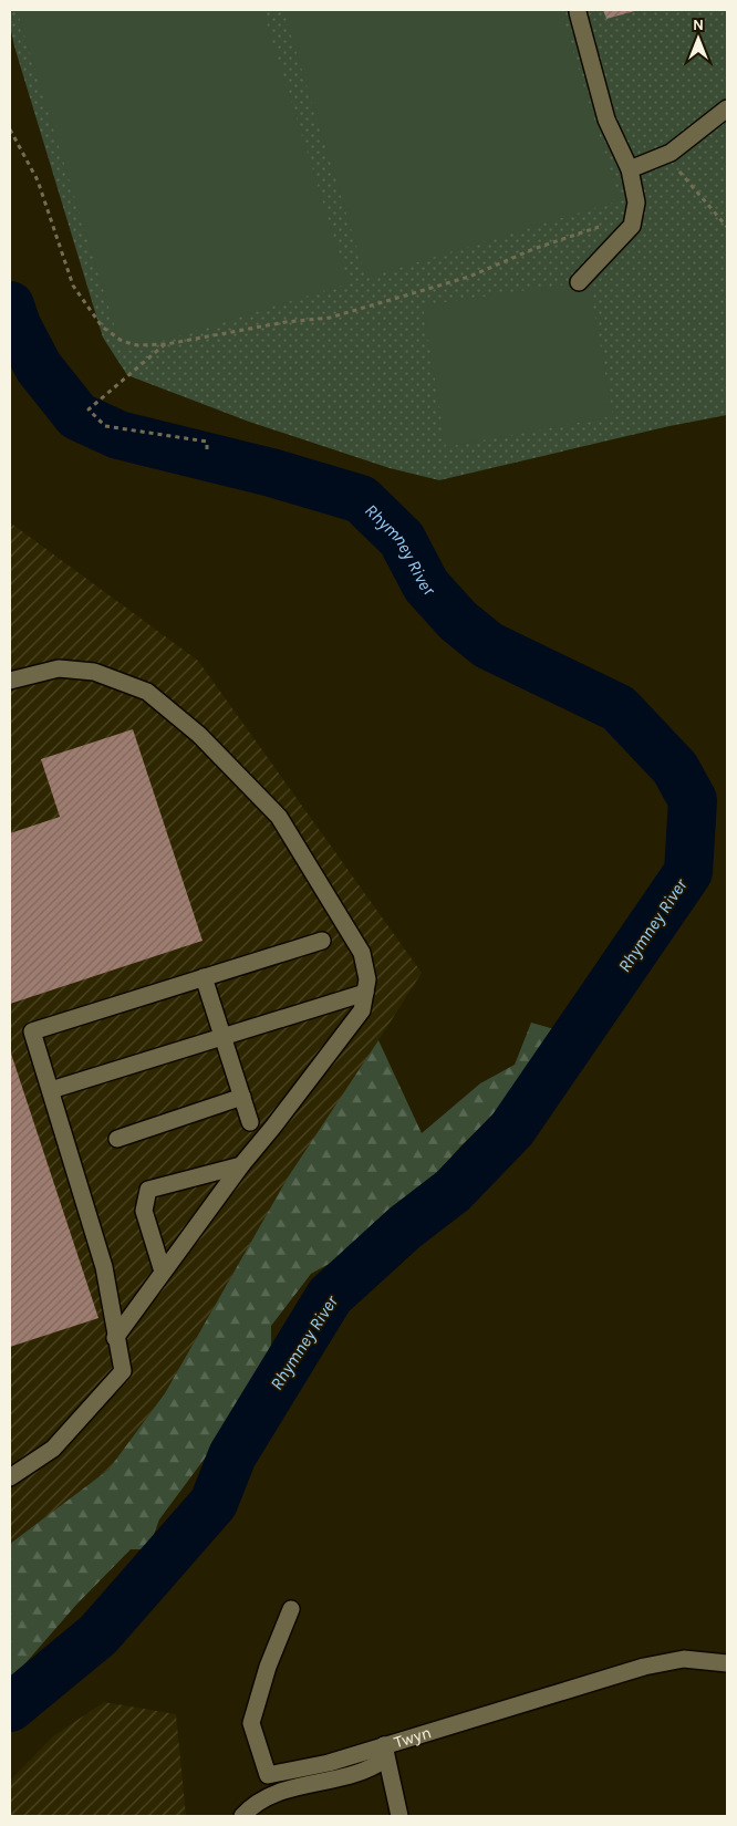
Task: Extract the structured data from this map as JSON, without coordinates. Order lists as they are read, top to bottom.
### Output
{
  "streets": {
    "street": ["Twyn"]
  },
  "water": ["Rhymney River"],
  "north": "top"
}
